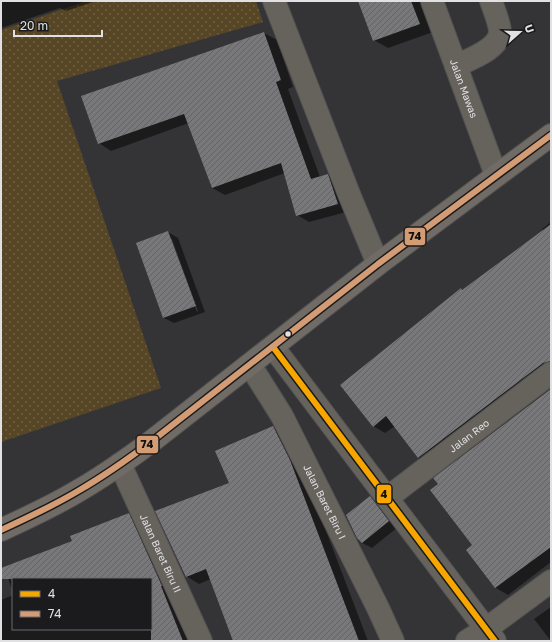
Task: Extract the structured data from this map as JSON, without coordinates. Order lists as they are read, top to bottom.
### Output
{
  "streets": {
    "street": [
      "Jalan Mawas",
      "Jalan Reo",
      "Jalan Baret Biru I",
      "Jalan Baret Biru II"
    ]
  },
  "lines": ["transit line 74", "transit line 4"],
  "legend": ["4", "74"],
  "scale_bar": "20 m",
  "north": "right"
}
